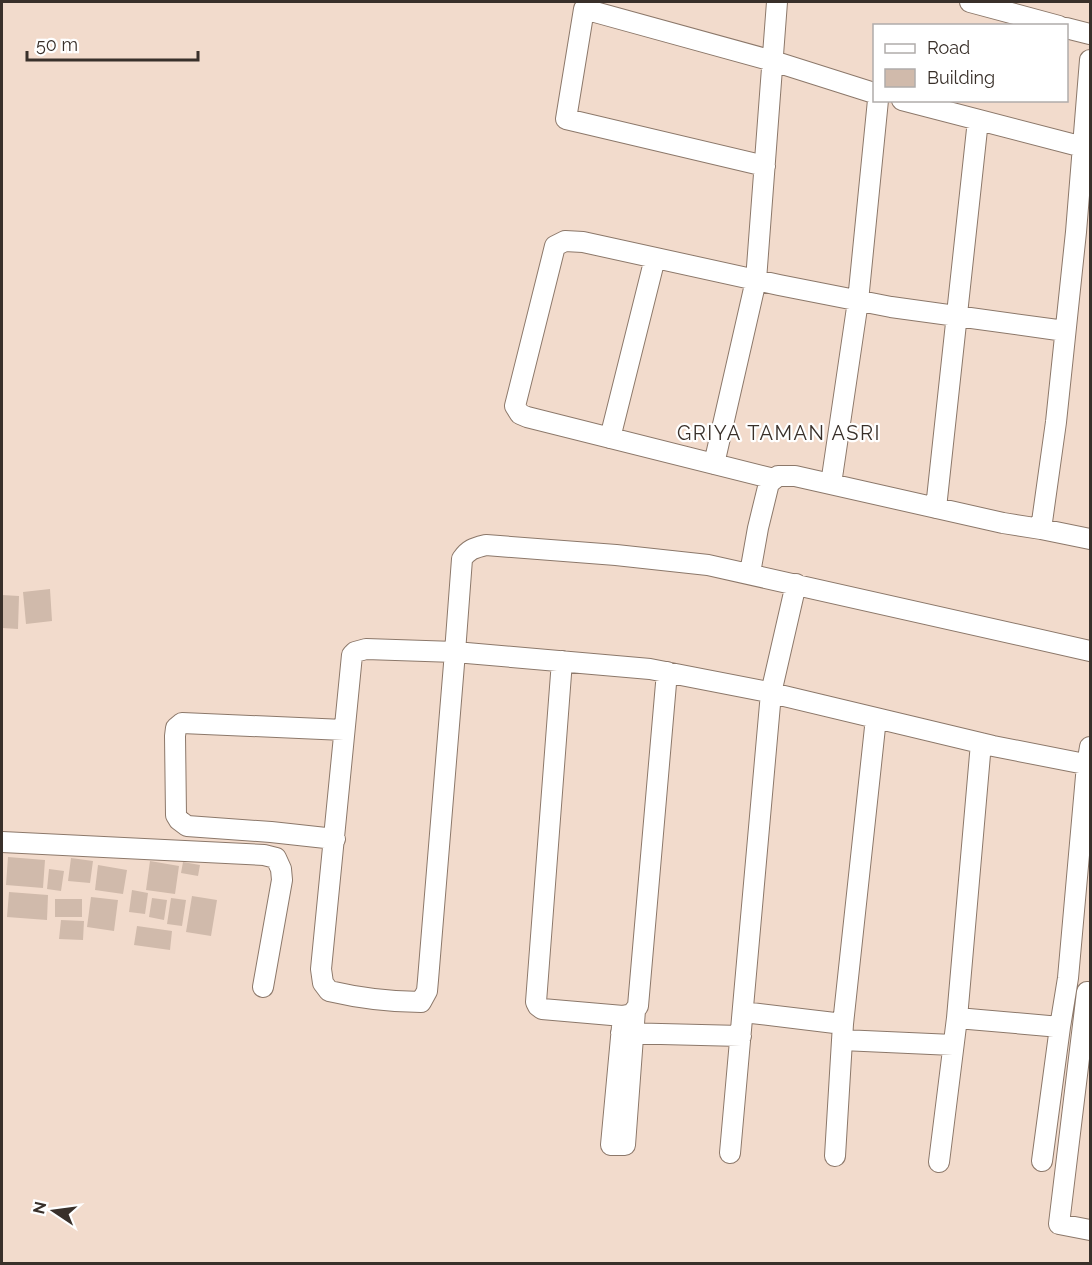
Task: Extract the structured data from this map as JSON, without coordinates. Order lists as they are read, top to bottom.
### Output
{
  "districts": ["GRIYA TAMAN ASRI"],
  "legend": ["Road", "Building"],
  "scale_bar": "50 m",
  "north": "left"
}
